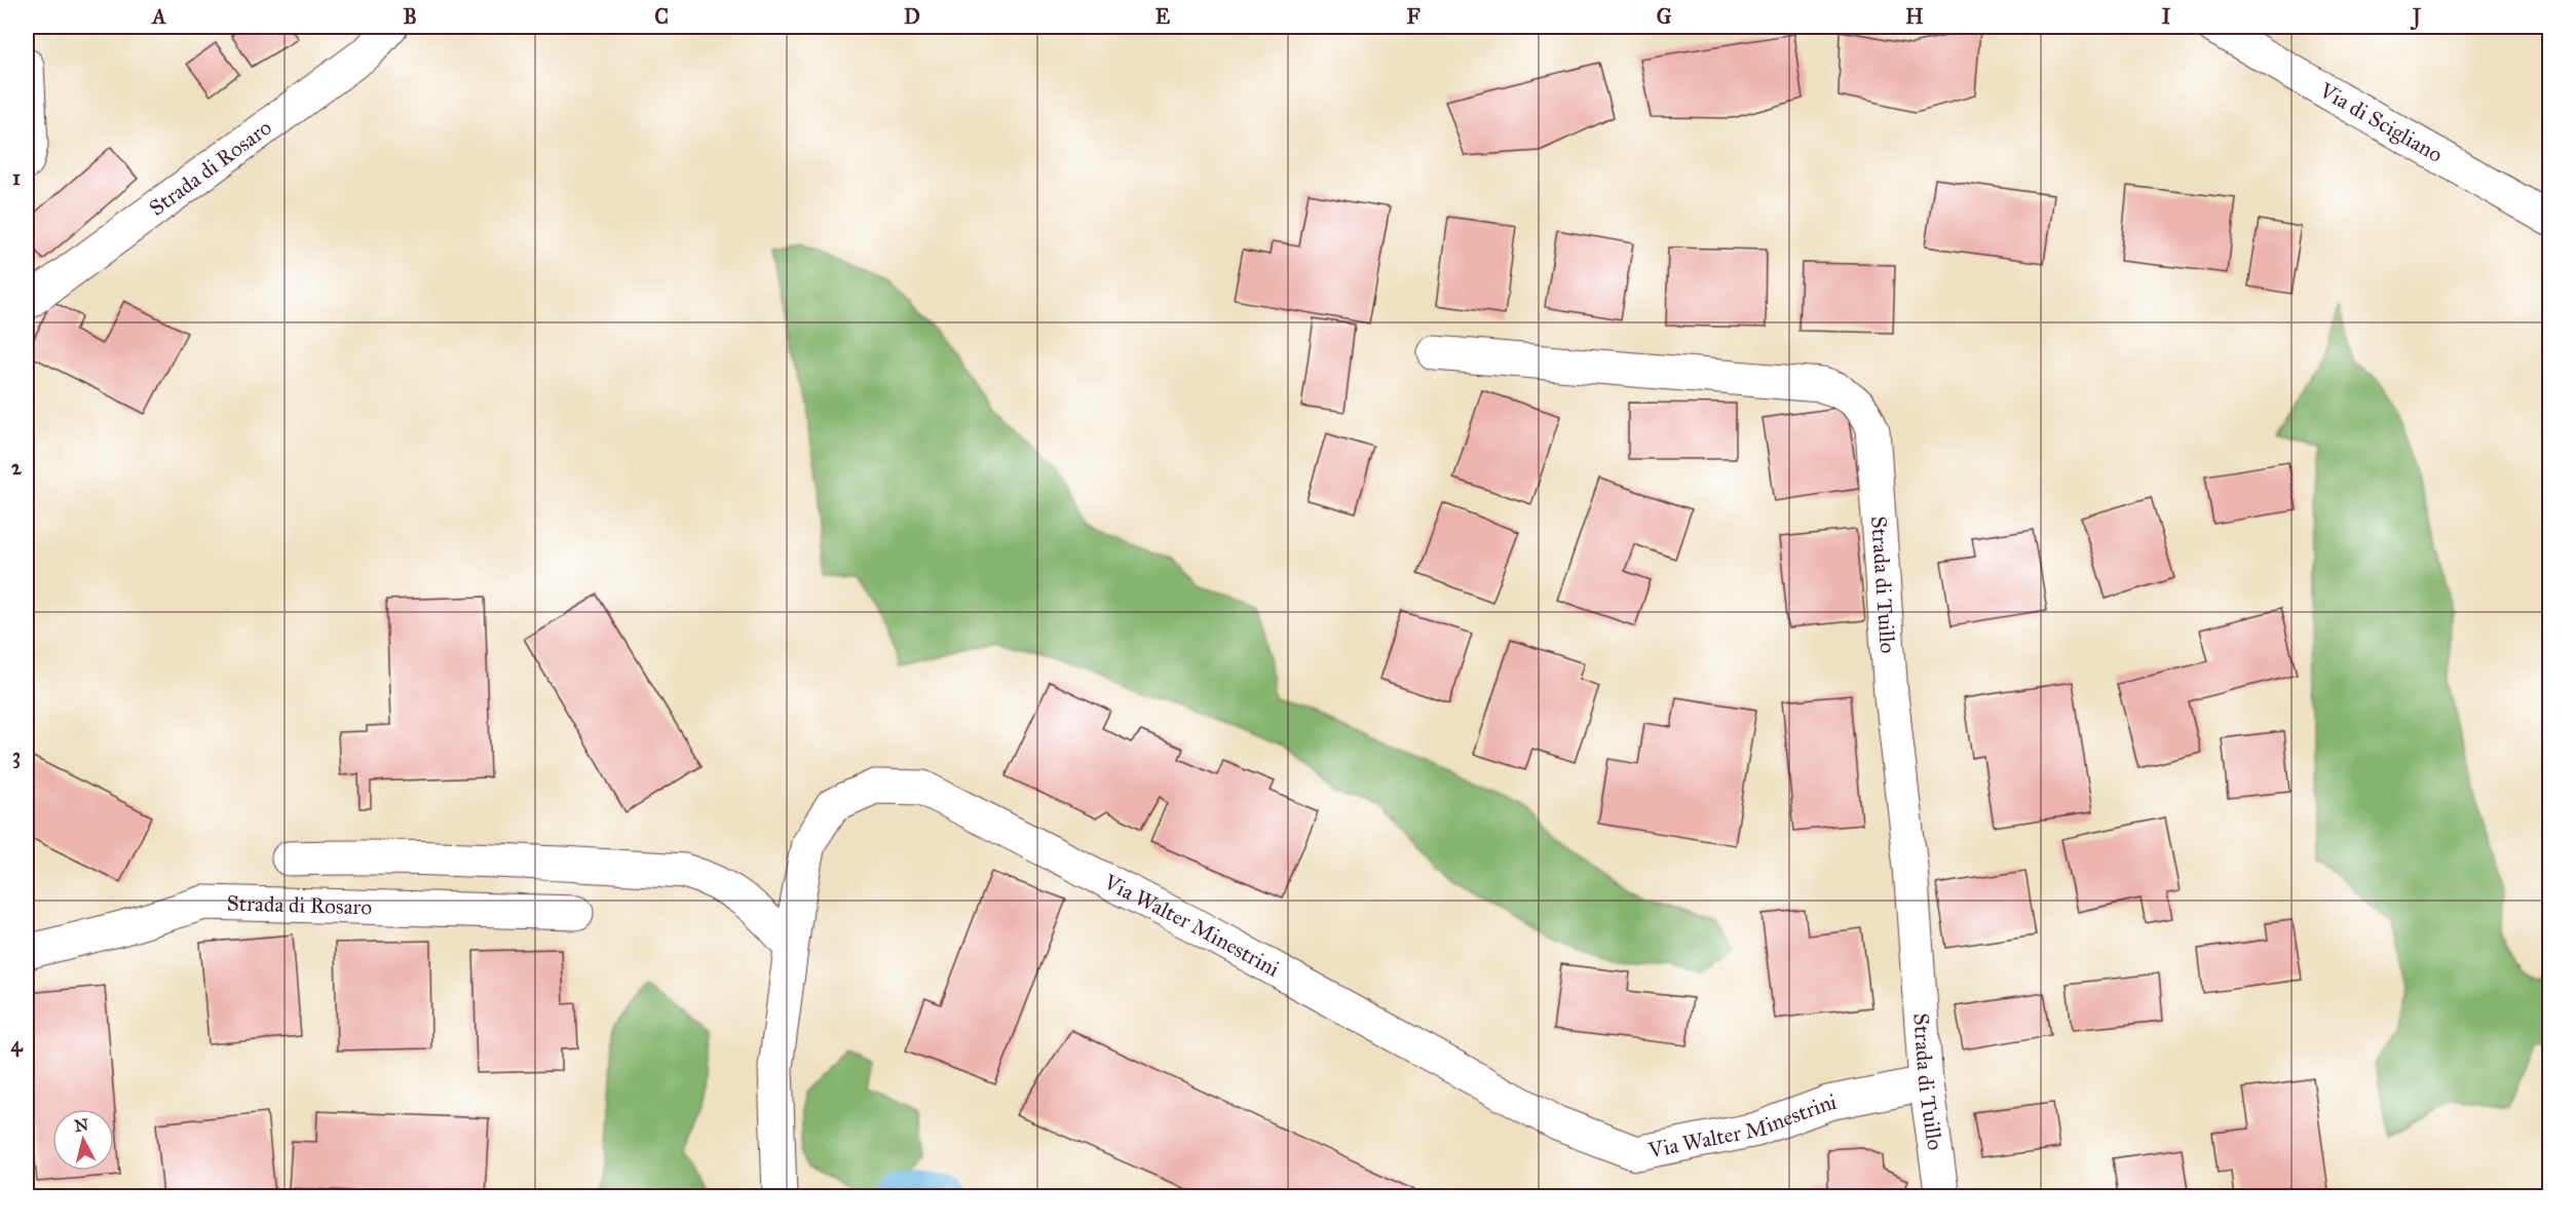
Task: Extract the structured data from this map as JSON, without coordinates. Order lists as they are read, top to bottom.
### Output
{
  "streets": {
    "street": [
      "Via di Scigliano",
      "Strada di Rosaro",
      "Strada di Tuillo",
      "Via Walter Minestrini"
    ]
  },
  "crossings": [
    ["Strada di Tuillo", "Via Walter Minestrini"]
  ],
  "north": "top",
  "grid": {
    "columns": [
      "A",
      "B",
      "C",
      "D",
      "E",
      "F",
      "G",
      "H",
      "I",
      "J"
    ],
    "rows": [
      "1",
      "2",
      "3",
      "4"
    ]
  }
}
